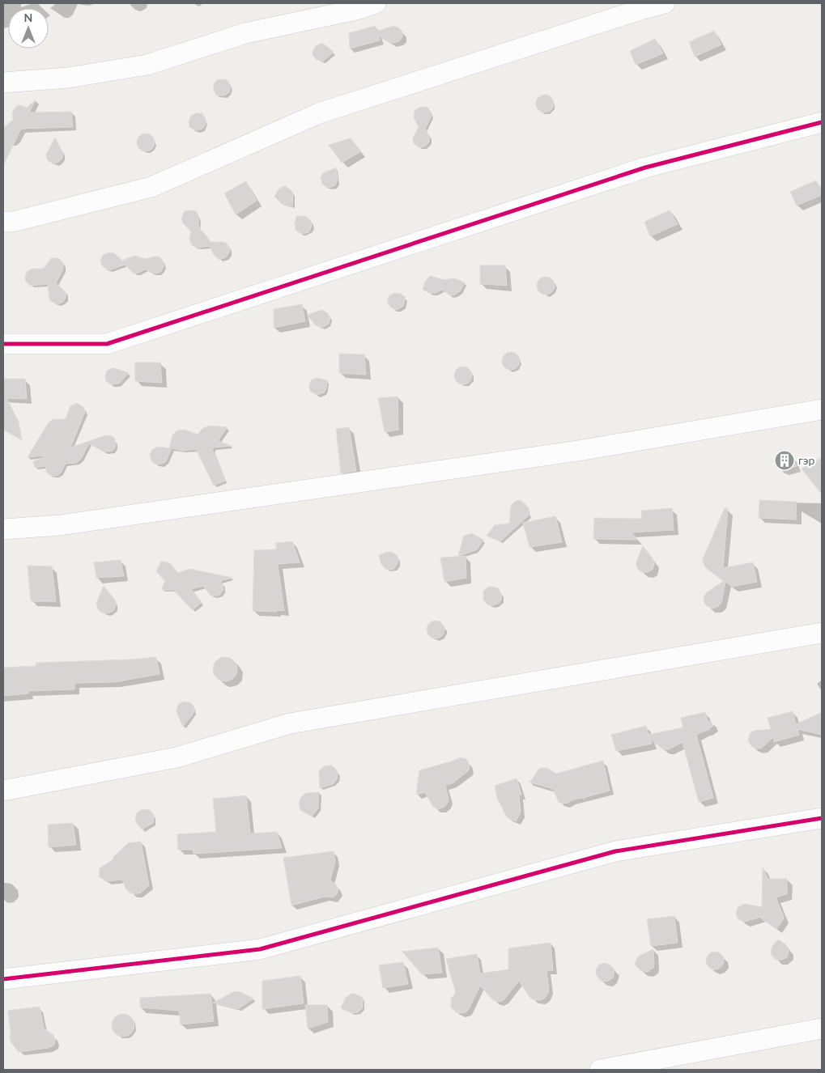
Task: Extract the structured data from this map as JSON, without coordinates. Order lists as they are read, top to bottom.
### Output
{
  "places": {
    "building": ["гэр"]
  },
  "north": "top"
}
